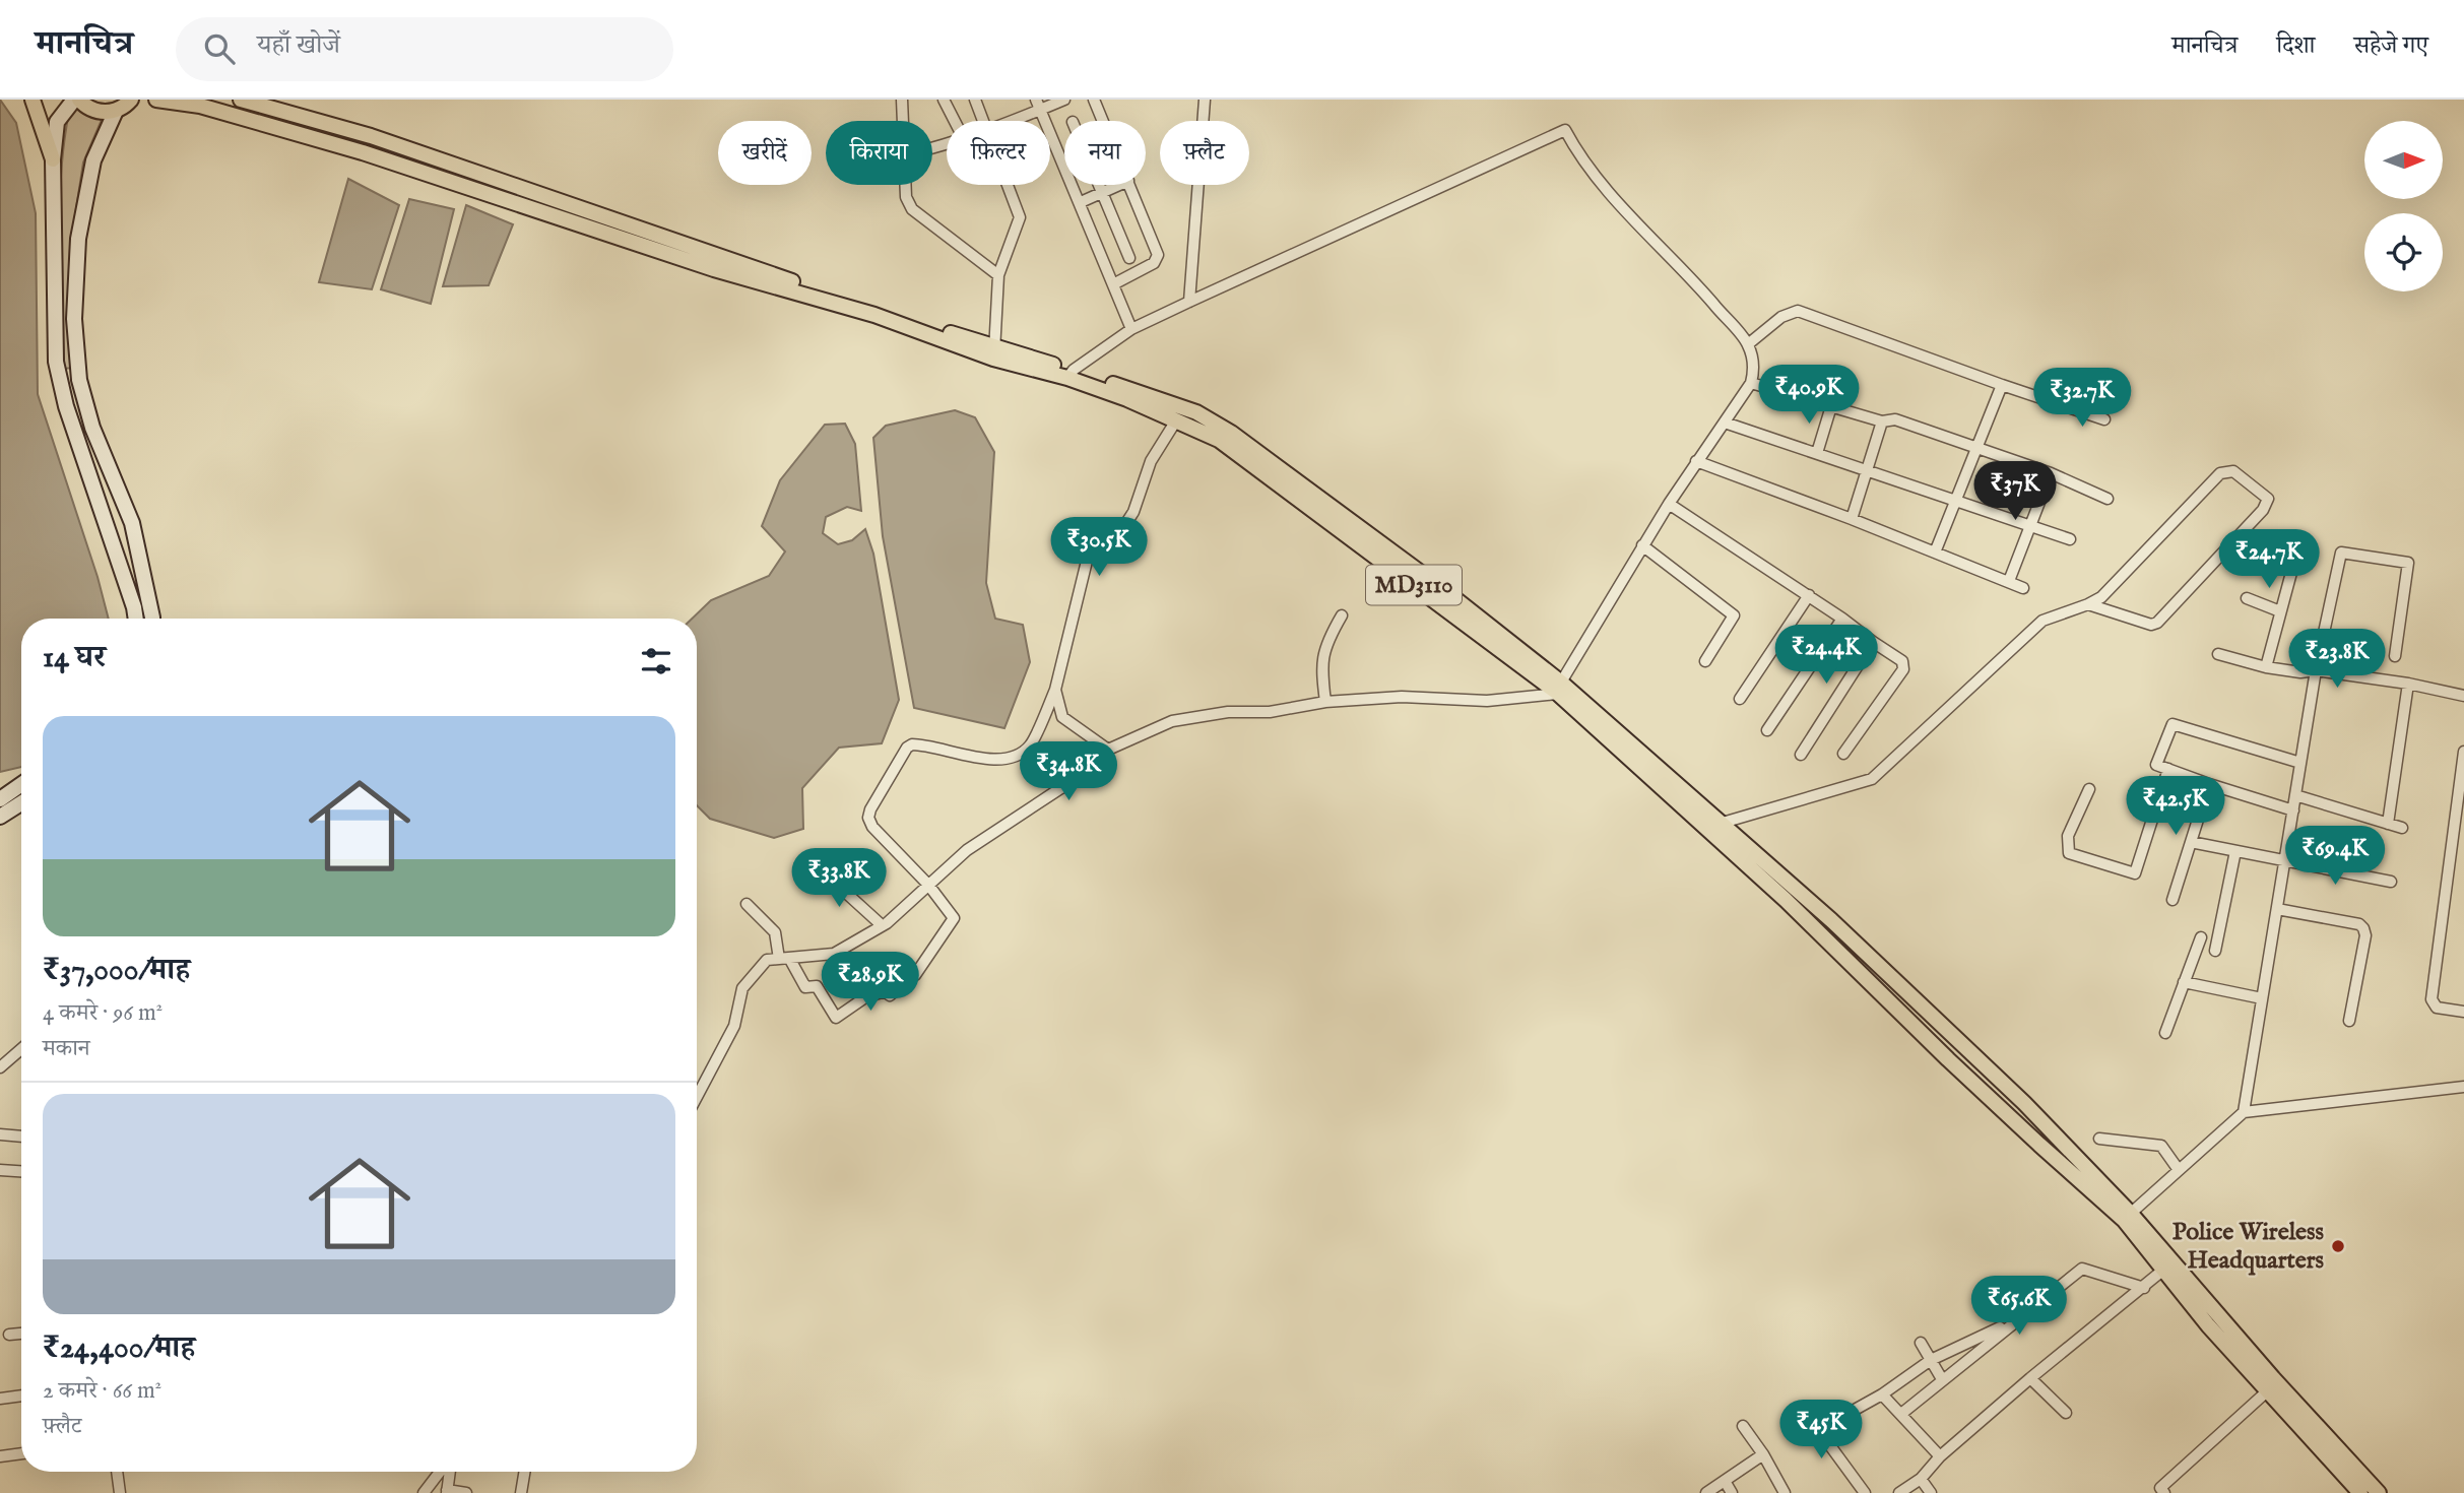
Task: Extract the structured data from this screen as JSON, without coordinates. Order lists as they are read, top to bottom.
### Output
{
  "streets": {
    "main road": ["MD3110"]
  },
  "places": ["Police Wireless Headquarters"],
  "north": "right",
  "page": {
    "header": "मानचित्र",
    "search": "यहाँ खोजें",
    "nav": ["मानचित्र", "दिशा", "सहेजे गए"],
    "chip": [
      "खरीदें",
      "किराया",
      "फ़िल्टर",
      "नया",
      "फ़्लैट"
    ],
    "price": [
      "₹40.9K",
      "₹32.7K",
      "₹37K",
      "₹30.5K",
      "₹24.7K",
      "₹24.4K",
      "₹23.8K",
      "₹34.8K",
      "₹42.5K",
      "₹69.4K",
      "₹33.8K",
      "₹28.9K",
      "₹65.6K",
      "₹45K"
    ],
    "heading": "14 घर",
    "list": [
      {
        "name": "₹37,000/माह",
        "note": "4 कमरे · 96 m² · मकान"
      },
      {
        "name": "₹24,400/माह",
        "note": "2 कमरे · 66 m² · फ़्लैट"
      }
    ]
  }
}
